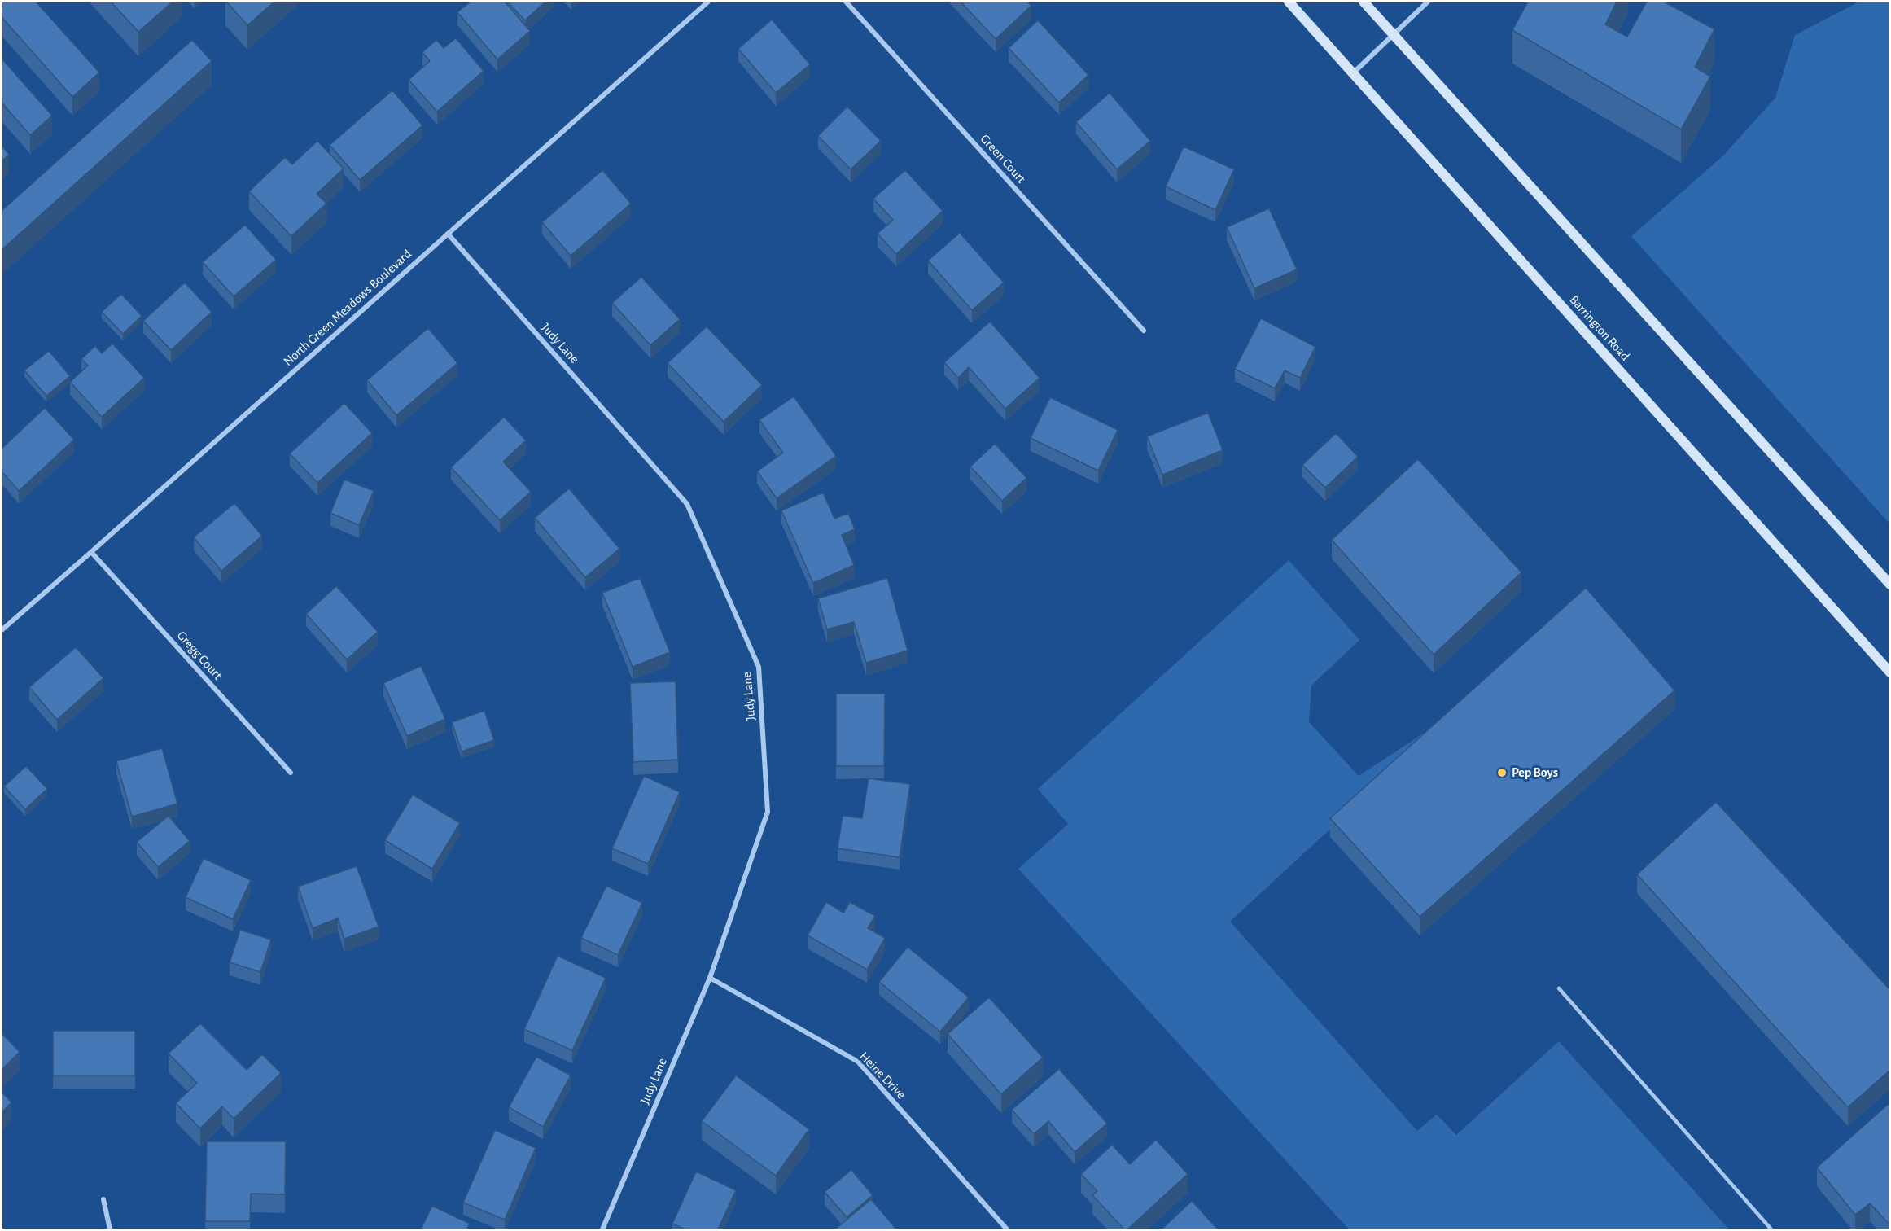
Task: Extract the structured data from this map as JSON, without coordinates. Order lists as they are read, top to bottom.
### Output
{
  "streets": {
    "main road": ["Barrington Road"],
    "street": [
      "Green Court",
      "North Green Meadows Boulevard",
      "Judy Lane",
      "Gregg Court",
      "Heine Drive"
    ]
  },
  "crossings": [
    ["North Green Meadows Boulevard", "Judy Lane"],
    ["North Green Meadows Boulevard", "Gregg Court"],
    ["Judy Lane", "Heine Drive"]
  ],
  "places": ["Pep Boys"]
}
